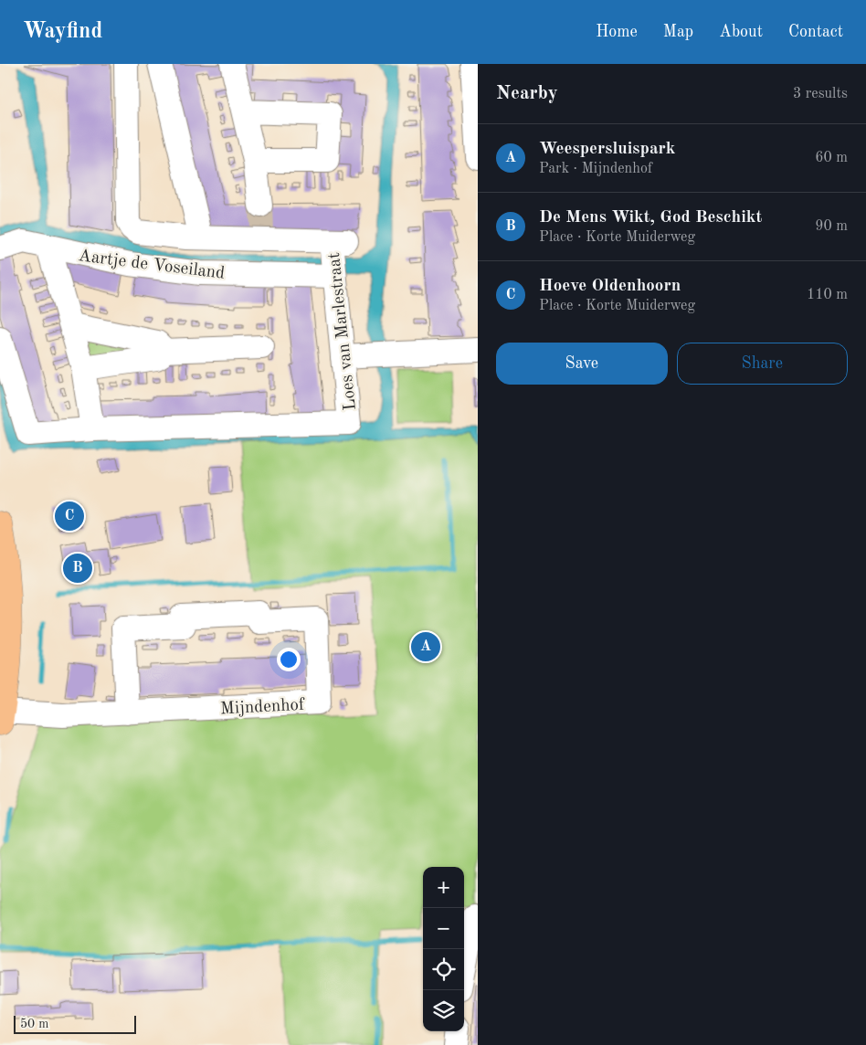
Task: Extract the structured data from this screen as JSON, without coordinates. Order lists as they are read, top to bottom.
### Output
{
  "streets": {
    "street": ["Aartje de Voseiland", "Loes van Marlestraat", "Mijndenhof"]
  },
  "crossings": [
    ["Aartje de Voseiland", "Loes van Marlestraat"]
  ],
  "scale_bar": "50 m",
  "page": {
    "header": "Wayfind",
    "nav": [
      "Home",
      "Map",
      "About",
      "Contact"
    ],
    "heading": ["Nearby", "3 results"],
    "list": [
      {
        "mark": "A",
        "name": "Weespersluispark",
        "note": "Park · Mijndenhof",
        "value": "60 m"
      },
      {
        "mark": "B",
        "name": "De Mens Wikt, God Beschikt",
        "note": "Place · Korte Muiderweg",
        "value": "90 m"
      },
      {
        "mark": "C",
        "name": "Hoeve Oldenhoorn",
        "note": "Place · Korte Muiderweg",
        "value": "110 m"
      }
    ],
    "buttons": ["Save", "Share"],
    "pins": ["C", "B", "A"],
    "map_buttons": ["+", "−"],
    "scale": "50 m"
  }
}
